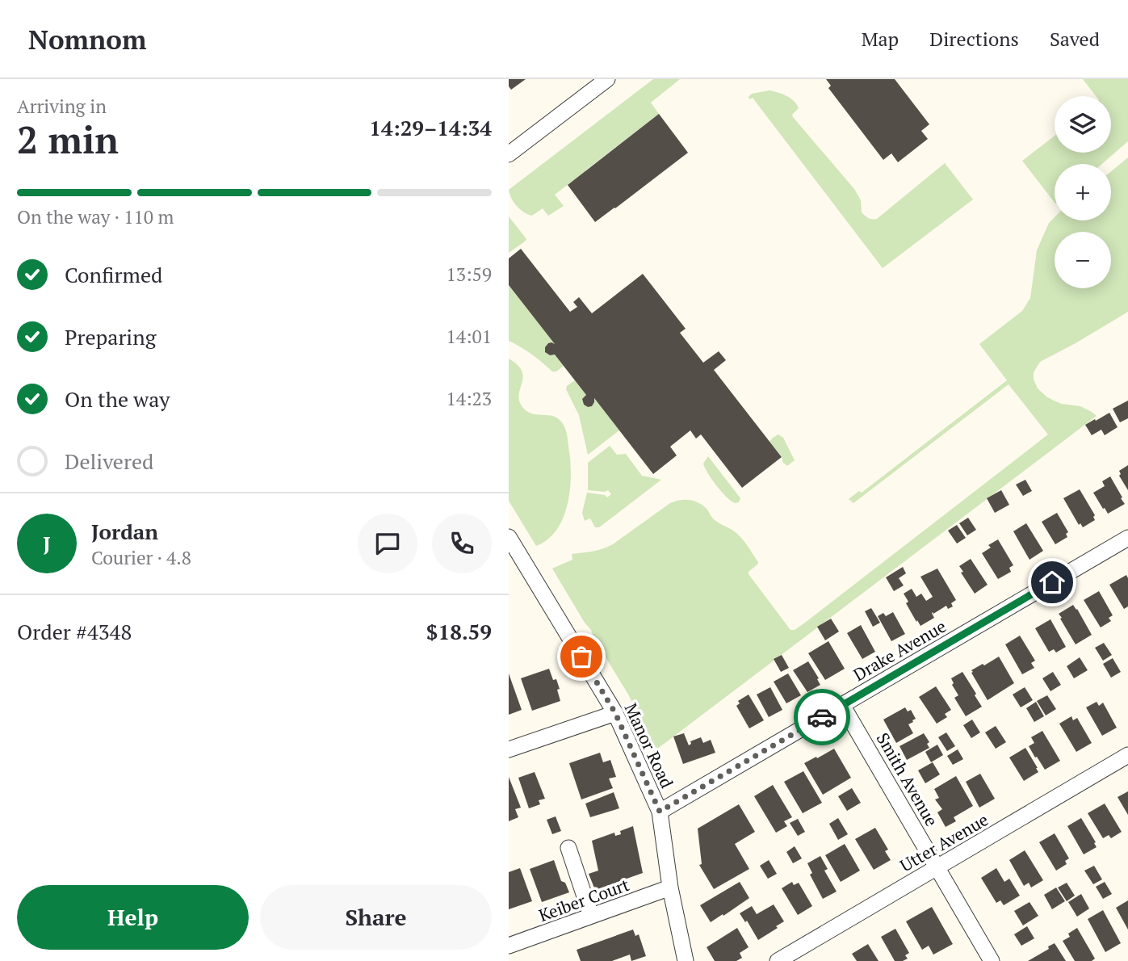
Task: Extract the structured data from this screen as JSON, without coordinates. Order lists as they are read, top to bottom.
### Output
{
  "streets": {
    "street": [
      "Drake Avenue",
      "Manor Road",
      "Smith Avenue",
      "Utter Avenue",
      "Keiber Court"
    ]
  },
  "crossings": [
    ["Drake Avenue", "Manor Road"],
    ["Drake Avenue", "Smith Avenue"],
    ["Manor Road", "Keiber Court"],
    ["Smith Avenue", "Utter Avenue"]
  ],
  "page": {
    "header": "Nomnom",
    "nav": ["Map", "Directions", "Saved"],
    "heading": ["2 min", "Arriving in", "14:29–14:34"],
    "panel": [
      "Jordan",
      "Courier · 4.8",
      "Order #4348",
      "$18.59"
    ],
    "map_buttons": ["+", "−"],
    "bar": "On the way · 110 m",
    "list": [
      ["Confirmed", "13:59"],
      ["Preparing", "14:01"],
      ["On the way", "14:23"],
      "Delivered"
    ],
    "round": "J",
    "buttons": ["Help", "Share"]
  }
}
